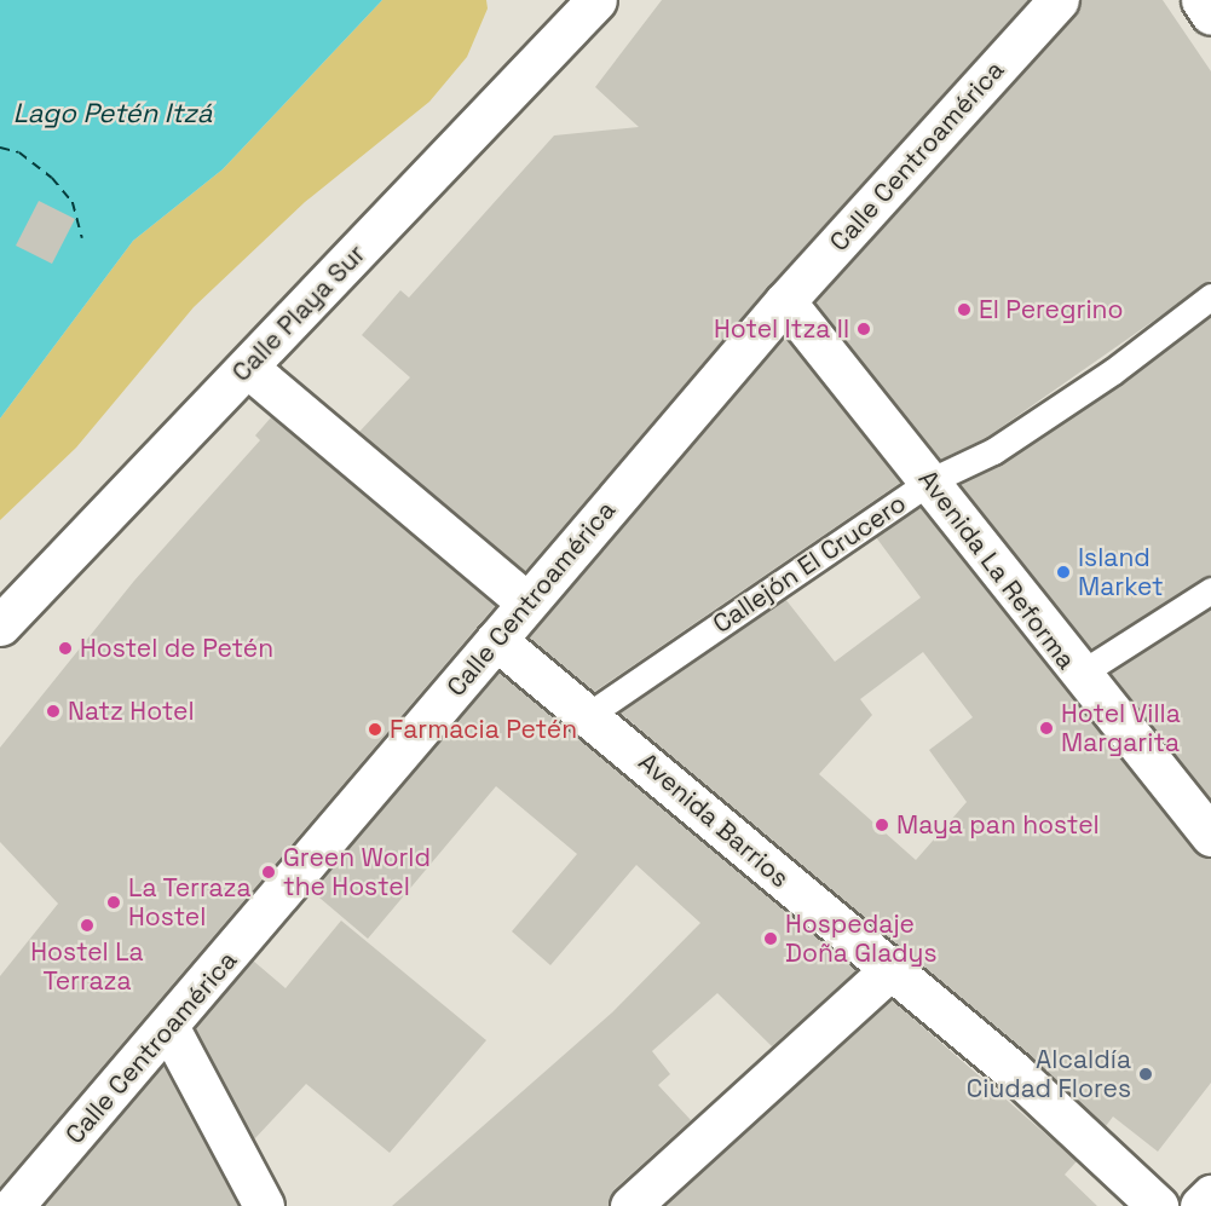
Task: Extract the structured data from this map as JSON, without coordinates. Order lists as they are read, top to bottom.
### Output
{
  "streets": {
    "street": [
      "Calle Centroamérica",
      "Calle Playa Sur",
      "Avenida La Reforma",
      "Avenida Barrios"
    ],
    "lane": ["Callejón El Crucero"]
  },
  "crossings": [
    ["Calle Centroamérica", "Avenida La Reforma"],
    ["Calle Centroamérica", "Avenida Barrios"],
    ["Callejón El Crucero", "Avenida La Reforma"],
    ["Callejón El Crucero", "Avenida Barrios"]
  ],
  "water": ["Lago Petén Itzá"],
  "places": [
    "El Peregrino",
    "Hotel Itza II",
    "Island Market",
    "Hostel de Petén",
    "Natz Hotel",
    "Hotel Villa Margarita",
    "Farmacia Petén",
    "Maya pan hostel",
    "Green World the Hostel",
    "La Terraza Hostel",
    "Hostel La Terraza",
    "Hospedaje Doña Gladys",
    "Alcaldía Ciudad Flores"
  ]
}
